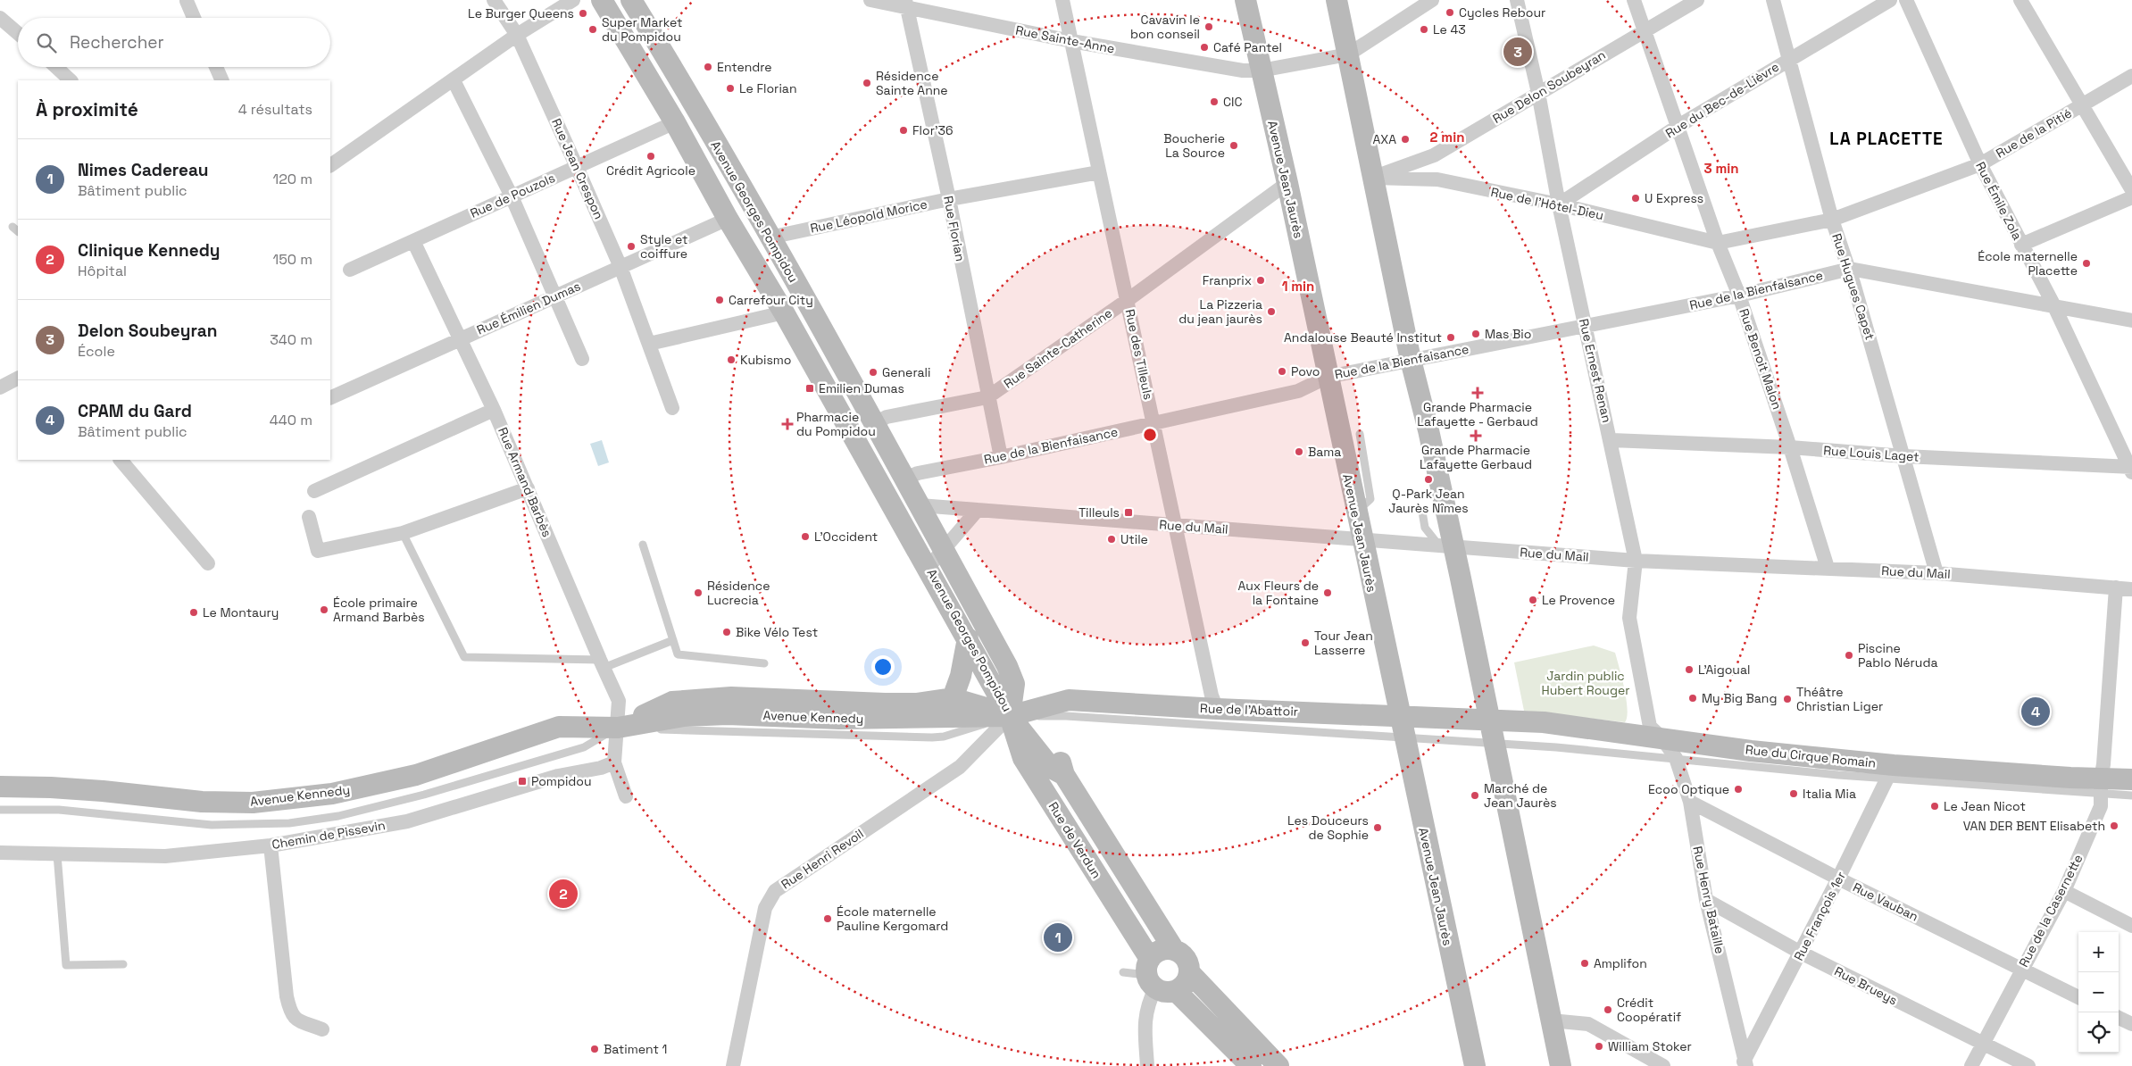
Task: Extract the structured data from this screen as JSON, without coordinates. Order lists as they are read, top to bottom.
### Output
{
  "streets": {
    "main road": [
      "Avenue Jean Jaurès",
      "Avenue Georges Pompidou",
      "Rue de l'Abattoir",
      "Avenue Kennedy",
      "Rue du Cirque Romain",
      "Rue de Verdun"
    ],
    "street": [
      "Rue Sainte-Anne",
      "Rue Delon Soubeyran",
      "Rue du Bec-de-Lièvre",
      "Rue de la Pitié",
      "Rue Jean Crespon",
      "Rue de Pouzols",
      "Rue Émile Zola",
      "Rue de l'Hôtel-Dieu",
      "Rue Léopold Morice",
      "Rue Florian",
      "Rue Hugues Capet",
      "Rue de la Bienfaisance",
      "Rue Émilien Dumas",
      "Rue Sainte-Catherine",
      "Rue des Tilleuls",
      "Rue Benoit Malon",
      "Rue Ernest Renan",
      "Rue Louis Laget",
      "Rue Armand Barbès",
      "Rue du Mail",
      "Chemin de Pissevin",
      "Rue Henri Revoil",
      "Rue Henry Bataille",
      "Rue Vauban",
      "Rue de la Casernette",
      "Rue François 1er",
      "Rue Brueys"
    ]
  },
  "crossings": [
    ["Rue Sainte-Anne", "Avenue Jean Jaurès"],
    ["Rue Sainte-Anne", "Rue Florian"],
    ["Rue Sainte-Anne", "Rue des Tilleuls"],
    ["Rue Delon Soubeyran", "Rue de l'Hôtel-Dieu"],
    ["Rue Delon Soubeyran", "Rue Benoit Malon"],
    ["Rue Delon Soubeyran", "Rue Ernest Renan"],
    ["Rue du Bec-de-Lièvre", "Rue de l'Hôtel-Dieu"],
    ["Rue du Bec-de-Lièvre", "Rue Hugues Capet"],
    ["Rue du Bec-de-Lièvre", "Rue Benoit Malon"],
    ["Rue du Bec-de-Lièvre", "Rue Ernest Renan"],
    ["Rue de la Pitié", "Rue Émile Zola"],
    ["Rue de la Pitié", "Rue de l'Hôtel-Dieu"],
    ["Rue de la Pitié", "Rue Hugues Capet"],
    ["Rue de la Pitié", "Rue Benoit Malon"],
    ["Rue Jean Crespon", "Rue de Pouzols"],
    ["Rue Jean Crespon", "Rue Émilien Dumas"],
    ["Avenue Jean Jaurès", "Rue de la Bienfaisance"],
    ["Avenue Jean Jaurès", "Rue Sainte-Catherine"],
    ["Avenue Jean Jaurès", "Rue du Mail"],
    ["Avenue Jean Jaurès", "Rue de l'Abattoir"],
    ["Rue de Pouzols", "Avenue Georges Pompidou"],
    ["Rue de Pouzols", "Rue Armand Barbès"],
    ["Rue Émile Zola", "Rue Louis Laget"],
    ["Rue de l'Hôtel-Dieu", "Rue Benoit Malon"],
    ["Rue de l'Hôtel-Dieu", "Rue Ernest Renan"],
    ["Avenue Georges Pompidou", "Rue Léopold Morice"],
    ["Avenue Georges Pompidou", "Rue de la Bienfaisance"],
    ["Avenue Georges Pompidou", "Rue Émilien Dumas"],
    ["Avenue Georges Pompidou", "Rue Sainte-Catherine"],
    ["Avenue Georges Pompidou", "Rue du Mail"],
    ["Avenue Georges Pompidou", "Rue de l'Abattoir"],
    ["Avenue Georges Pompidou", "Avenue Kennedy"],
    ["Avenue Georges Pompidou", "Rue de Verdun"],
    ["Avenue Georges Pompidou", "Rue Henri Revoil"],
    ["Rue Léopold Morice", "Rue Florian"],
    ["Rue Léopold Morice", "Rue des Tilleuls"],
    ["Rue Florian", "Rue de la Bienfaisance"],
    ["Rue Florian", "Rue Sainte-Catherine"],
    ["Rue Hugues Capet", "Rue de la Bienfaisance"],
    ["Rue Hugues Capet", "Rue Louis Laget"],
    ["Rue Hugues Capet", "Rue du Mail"],
    ["Rue de la Bienfaisance", "Rue des Tilleuls"],
    ["Rue de la Bienfaisance", "Rue Benoit Malon"],
    ["Rue de la Bienfaisance", "Rue Ernest Renan"],
    ["Rue Émilien Dumas", "Rue Armand Barbès"],
    ["Rue Sainte-Catherine", "Rue des Tilleuls"],
    ["Rue des Tilleuls", "Rue du Mail"],
    ["Rue des Tilleuls", "Rue de l'Abattoir"],
    ["Rue Benoit Malon", "Rue Louis Laget"],
    ["Rue Benoit Malon", "Rue du Mail"],
    ["Rue Ernest Renan", "Rue Louis Laget"],
    ["Rue Ernest Renan", "Rue du Mail"],
    ["Rue Ernest Renan", "Rue du Cirque Romain"],
    ["Rue Ernest Renan", "Rue Henry Bataille"],
    ["Rue Armand Barbès", "Avenue Kennedy"],
    ["Rue du Mail", "Rue de la Casernette"],
    ["Rue de l'Abattoir", "Avenue Kennedy"],
    ["Rue de l'Abattoir", "Rue du Cirque Romain"],
    ["Rue de l'Abattoir", "Rue de Verdun"],
    ["Rue de l'Abattoir", "Rue Henri Revoil"],
    ["Avenue Kennedy", "Rue de Verdun"],
    ["Avenue Kennedy", "Rue Henri Revoil"],
    ["Rue du Cirque Romain", "Rue Henry Bataille"],
    ["Rue du Cirque Romain", "Rue de la Casernette"],
    ["Rue du Cirque Romain", "Rue François 1er"],
    ["Rue de Verdun", "Rue Henri Revoil"],
    ["Rue Henry Bataille", "Rue Vauban"],
    ["Rue Henry Bataille", "Rue François 1er"],
    ["Rue Henry Bataille", "Rue Brueys"],
    ["Rue Vauban", "Rue de la Casernette"],
    ["Rue Vauban", "Rue François 1er"],
    ["Rue de la Casernette", "Rue Brueys"],
    ["Rue François 1er", "Rue Brueys"]
  ],
  "districts": ["LA PLACETTE"],
  "parks": ["Jardin public Hubert Rouger"],
  "places": {
    "other": [
      "Cycles Rebour",
      "Le Burger Queens",
      "Cavavin le bon conseil",
      "Super Market du Pompidou",
      "Le 43",
      "Café Pantel",
      "Entendre",
      "Résidence Sainte Anne",
      "Le Florian",
      "CIC",
      "Flor'36",
      "AXA",
      "Boucherie La Source",
      "Crédit Agricole",
      "U Express",
      "Style et coiffure",
      "École maternelle Placette",
      "Franprix",
      "Carrefour City",
      "La Pizzeria du jean jaurès",
      "Mas Bio",
      "Andalouse Beauté Institut",
      "Kubismo",
      "Povo",
      "Generali",
      "Bama",
      "Q-Park Jean Jaurès Nîmes",
      "L'Occident",
      "Utile",
      "Résidence Lucrecia",
      "Aux Fleurs de la Fontaine",
      "Le Provence",
      "École primaire Armand Barbès",
      "Le Montaury",
      "Bike Vélo Test",
      "Tour Jean Lasserre",
      "Piscine Pablo Néruda",
      "L'Aigoual",
      "My Big Bang",
      "Théâtre Christian Liger",
      "Ecoo Optique",
      "Italia Mia",
      "Marché de Jean Jaurès",
      "Le Jean Nicot",
      "VAN DER BENT Elisabeth",
      "Les Douceurs de Sophie",
      "École maternelle Pauline Kergomard",
      "Amplifon",
      "Crédit Coopératif",
      "William Stoker",
      "Batiment 1"
    ],
    "transit": ["Emilien Dumas", "Tilleuls", "Pompidou"],
    "health": ["Grande Pharmacie Lafayette - Gerbaud", "Pharmacie du Pompidou", "Grande Pharmacie Lafayette Gerbaud"]
  },
  "page": {
    "search": "Rechercher",
    "pins": [
      "3",
      "4",
      "2",
      "1"
    ],
    "heading": ["À proximité", "4 résultats"],
    "list": [
      {
        "mark": "1",
        "name": "Nimes Cadereau",
        "note": "Bâtiment public",
        "value": "120 m"
      },
      {
        "mark": "2",
        "name": "Clinique Kennedy",
        "note": "Hôpital",
        "value": "150 m"
      },
      {
        "mark": "3",
        "name": "Delon Soubeyran",
        "note": "École",
        "value": "340 m"
      },
      {
        "mark": "4",
        "name": "CPAM du Gard",
        "note": "Bâtiment public",
        "value": "440 m"
      }
    ],
    "map_buttons": ["+", "−"]
  },
  "rings": ["2 min", "3 min", "1 min"]
}
